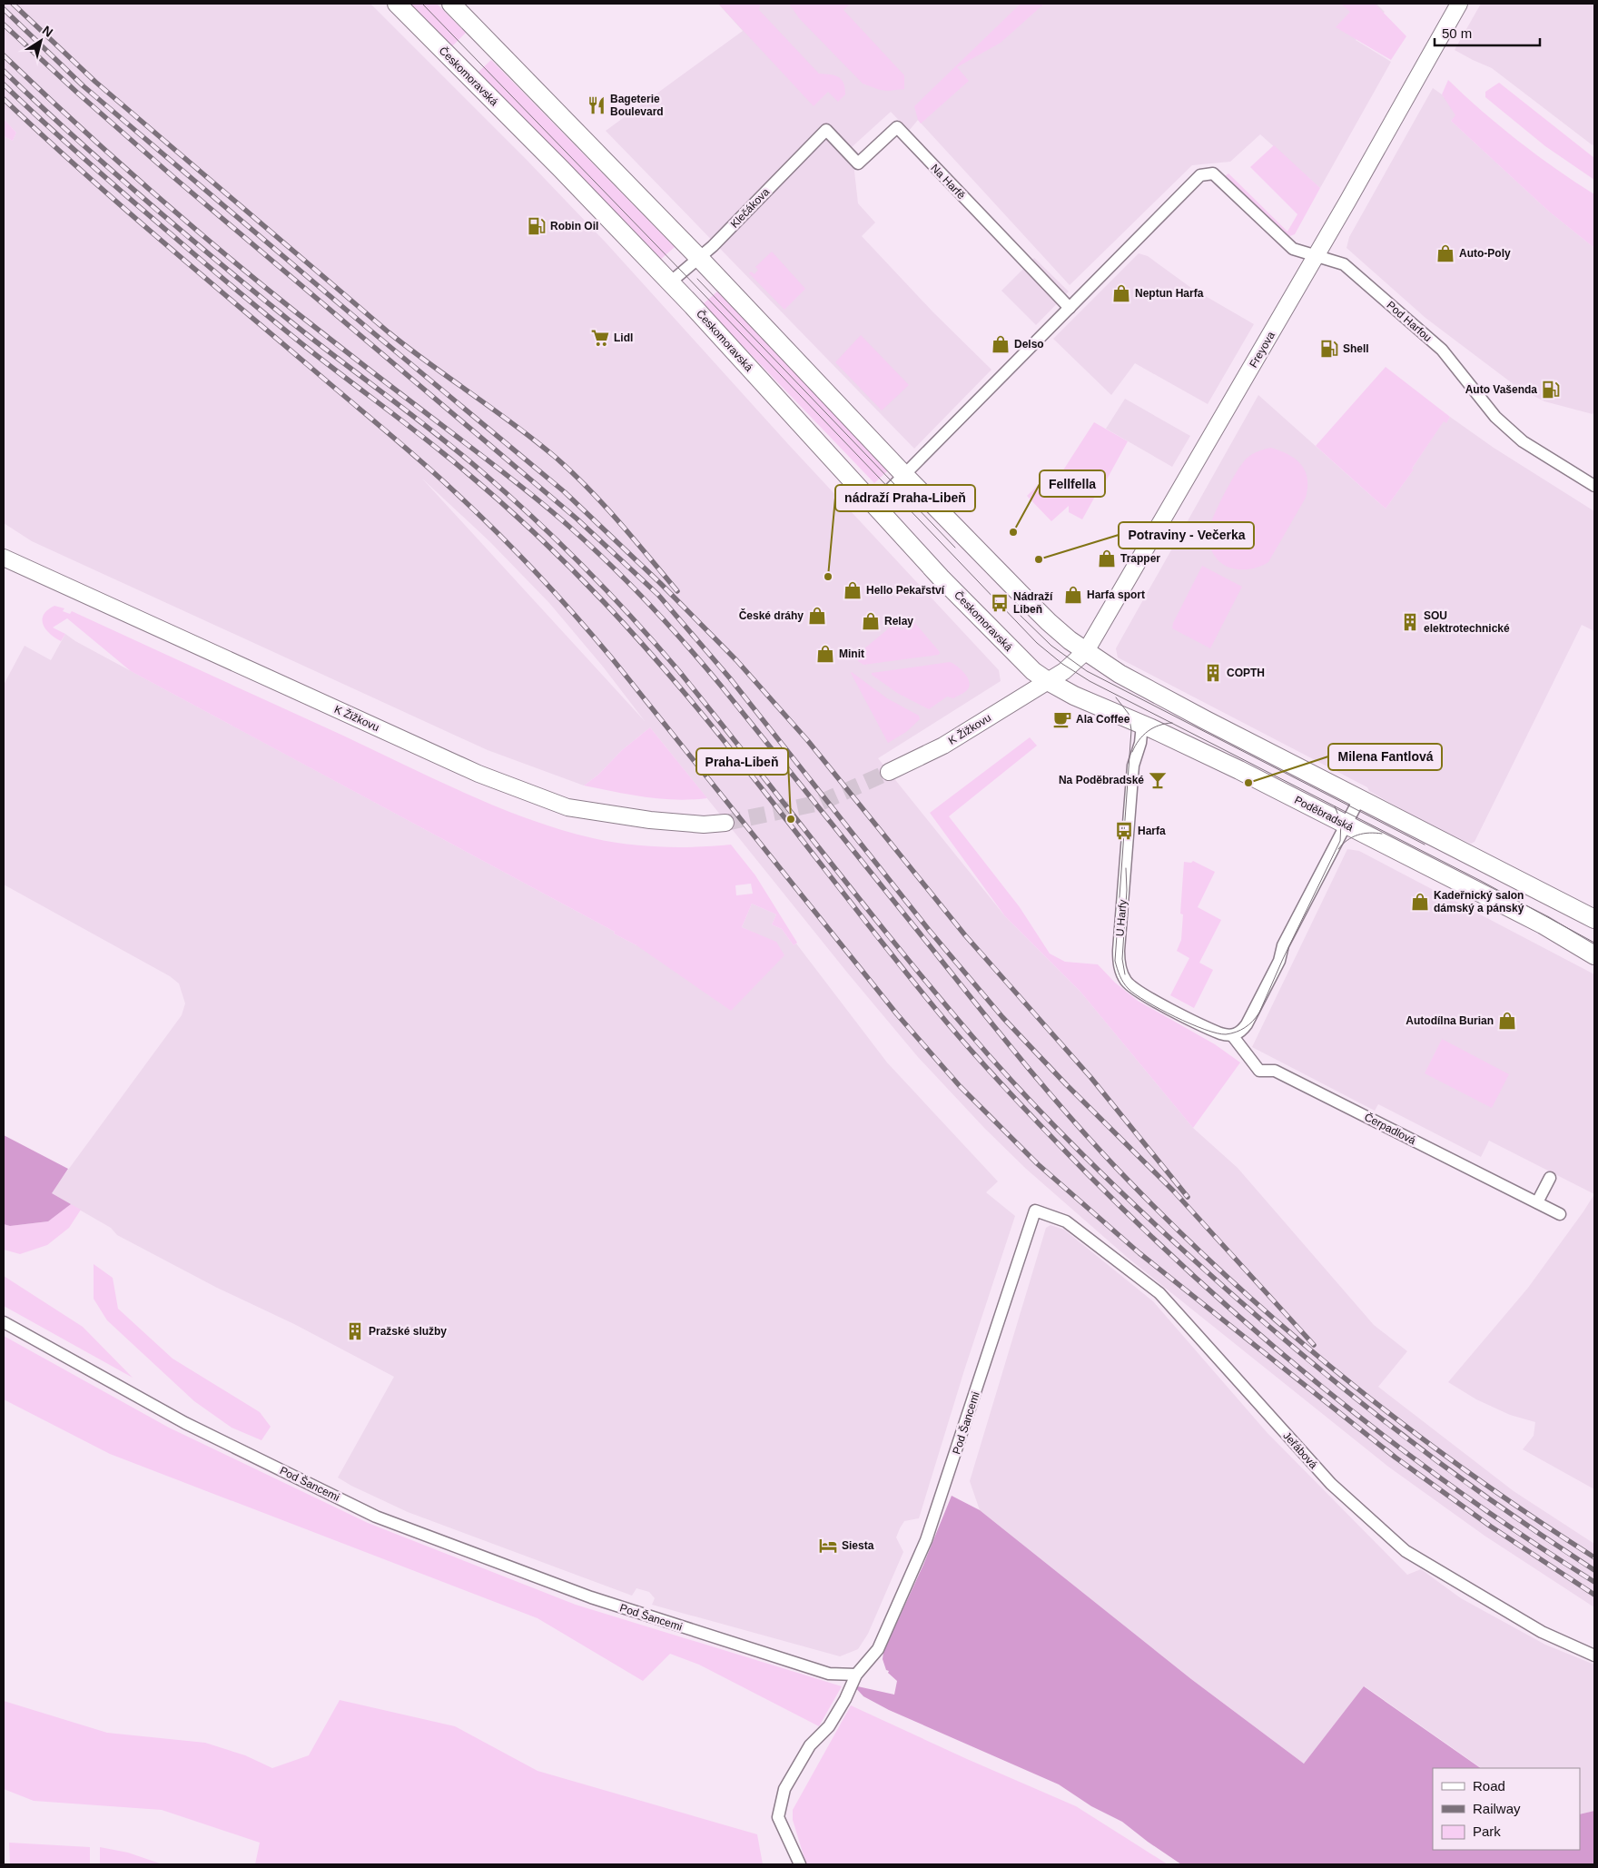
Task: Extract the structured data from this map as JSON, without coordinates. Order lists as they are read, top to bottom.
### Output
{
  "streets": {
    "main road": [
      "Českomoravská",
      "Freyova",
      "K Žižkovu",
      "Poděbradská"
    ],
    "street": [
      "Na Harfě",
      "Klečákova",
      "Pod Harfou",
      "U Harfy",
      "Čerpadlová",
      "Pod Šancemi",
      "Jeřábová"
    ]
  },
  "crossings": [
    ["Českomoravská", "Klečákova"],
    ["Českomoravská", "Freyova"],
    ["Českomoravská", "K Žižkovu"],
    ["Českomoravská", "Poděbradská"],
    ["Na Harfě", "Klečákova"],
    ["Na Harfě", "Pod Harfou"],
    ["Pod Harfou", "Freyova"],
    ["Freyova", "K Žižkovu"],
    ["Freyova", "Poděbradská"],
    ["K Žižkovu", "Poděbradská"],
    ["Poděbradská", "U Harfy"],
    ["U Harfy", "Čerpadlová"],
    ["Pod Šancemi", "Jeřábová"]
  ],
  "places": {
    "restaurant": ["Bageterie Boulevard"],
    "fuel station": ["Robin Oil", "Shell", "Auto Vašenda"],
    "shop": [
      "Auto-Poly",
      "Neptun Harfa",
      "Delso",
      "Trapper",
      "Hello Pekařství",
      "Harfa sport",
      "České dráhy",
      "Relay",
      "Minit",
      "Kadeřnický salon dámský a pánský",
      "Autodílna Burian"
    ],
    "supermarket": ["Lidl"],
    "other": [
      "Fellfella",
      "Potraviny - Večerka",
      "nádraží Praha-Libeň",
      "Milena Fantlová",
      "Praha-Libeň"
    ],
    "bus stop": ["Nádraží Libeň", "Harfa"],
    "building": ["SOU elektrotechnické", "COPTH", "Pražské služby"],
    "cafe": ["Ala Coffee"],
    "bar": ["Na Poděbradské"],
    "hotel": ["Siesta"]
  },
  "legend": ["Road", "Railway", "Park"],
  "scale_bar": "50 m",
  "north": "top right"
}
